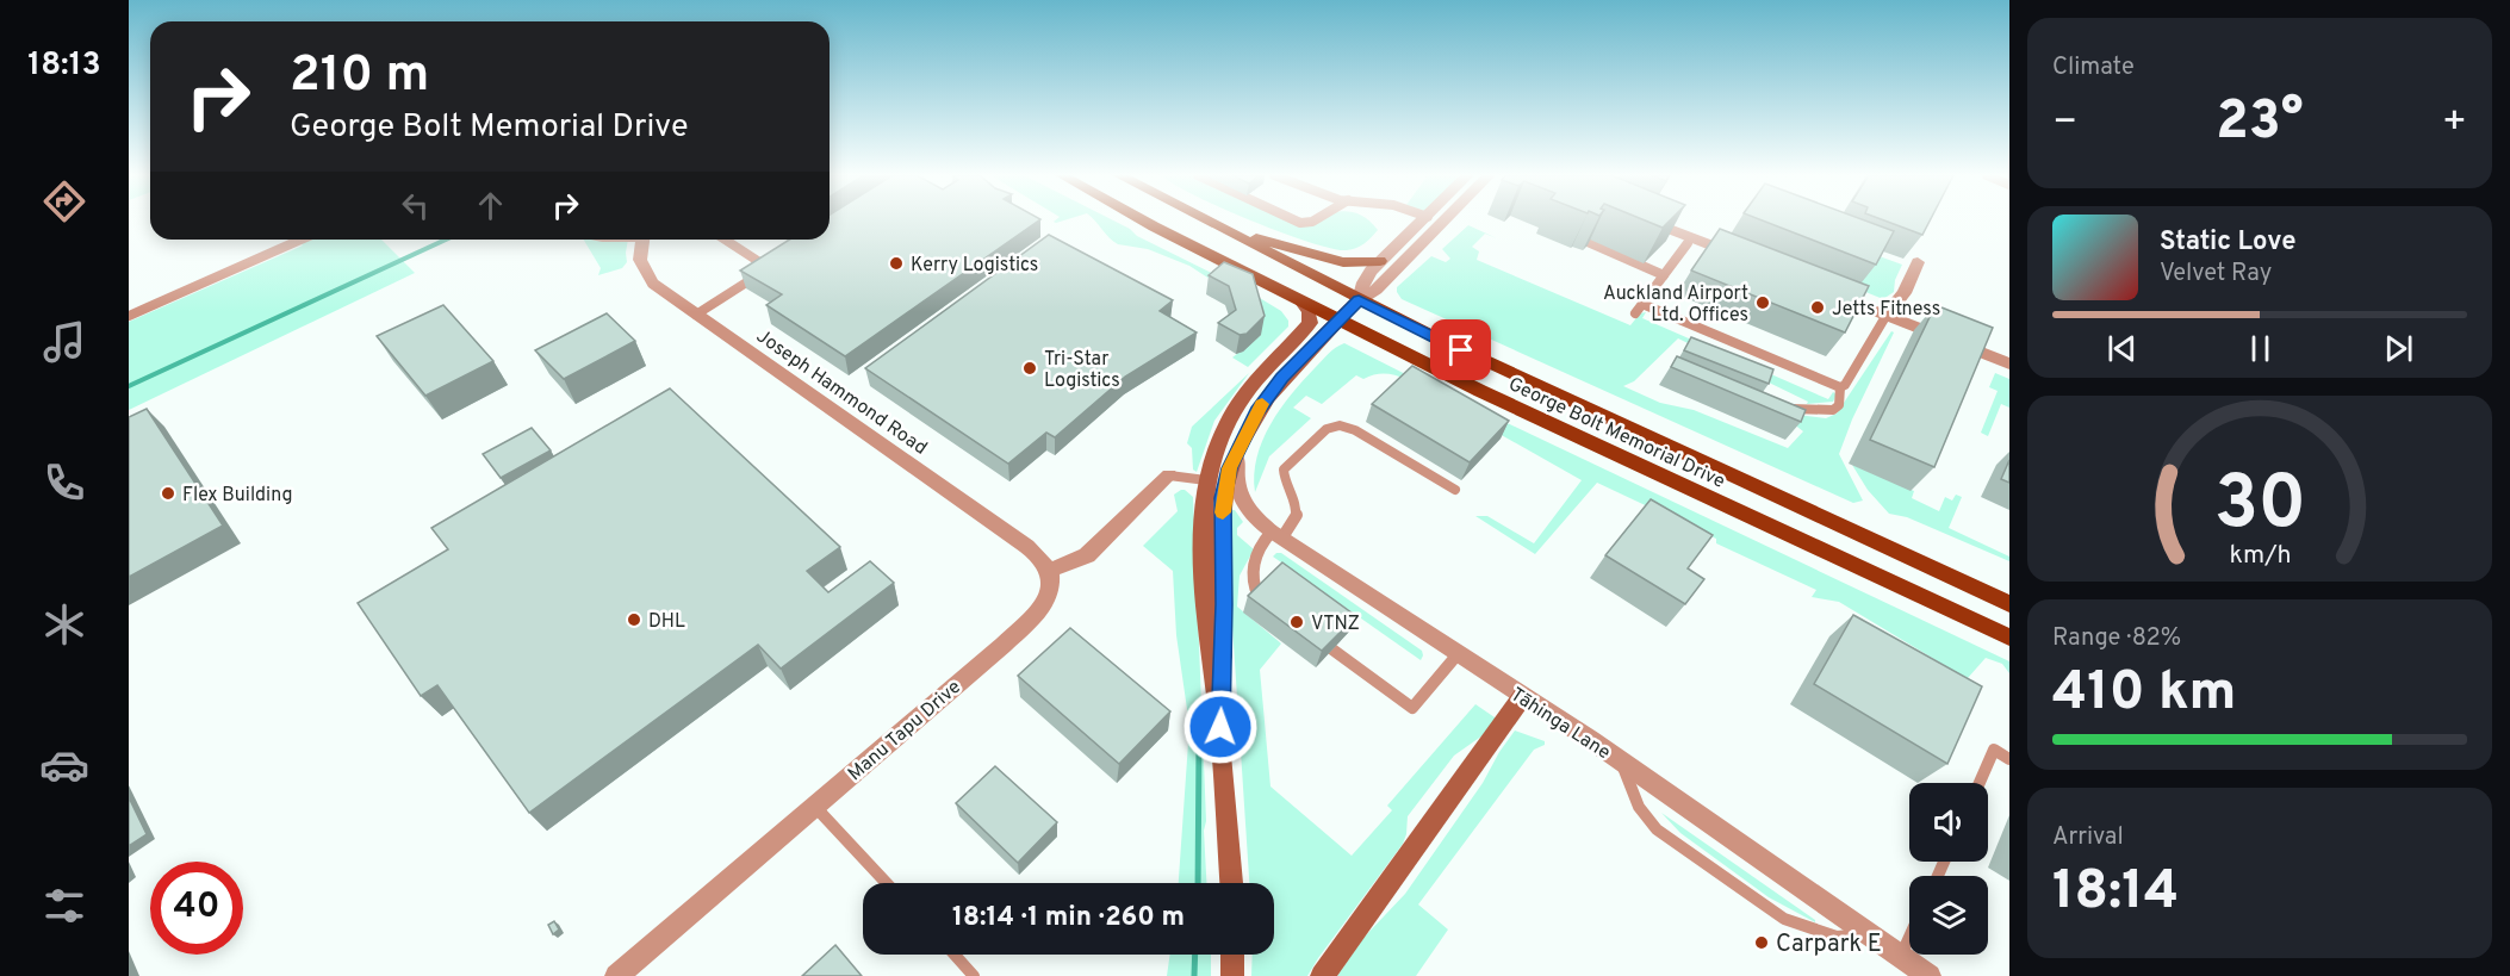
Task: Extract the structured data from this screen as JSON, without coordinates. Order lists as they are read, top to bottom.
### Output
{
  "streets": {
    "main road": ["George Bolt Memorial Drive"],
    "street": ["Joseph Hammond Road", "Tāhinga Lane", "Manu Tapu Drive"]
  },
  "crossings": [
    ["Joseph Hammond Road", "Manu Tapu Drive"]
  ],
  "places": [
    "Kerry Logistics",
    "Auckland Airport Ltd. Offices",
    "Jetts Fitness",
    "Tri-Star Logistics",
    "Flex Building",
    "DHL",
    "VTNZ",
    "Carpark E"
  ],
  "page": {
    "tabs": "18:13",
    "tile": [
      "Climate",
      ["Range · 82%", "410 km"],
      ["Arrival", "18:14"]
    ],
    "turn": ["210 m", "George Bolt Memorial Drive"],
    "heat": ["−", "23°", "+"],
    "song": ["Static Love", "Velvet Ray"],
    "limit": "40",
    "trip": "18:14 · 1 min · 260 m",
    "gauge": ["30", "km/h"]
  }
}
